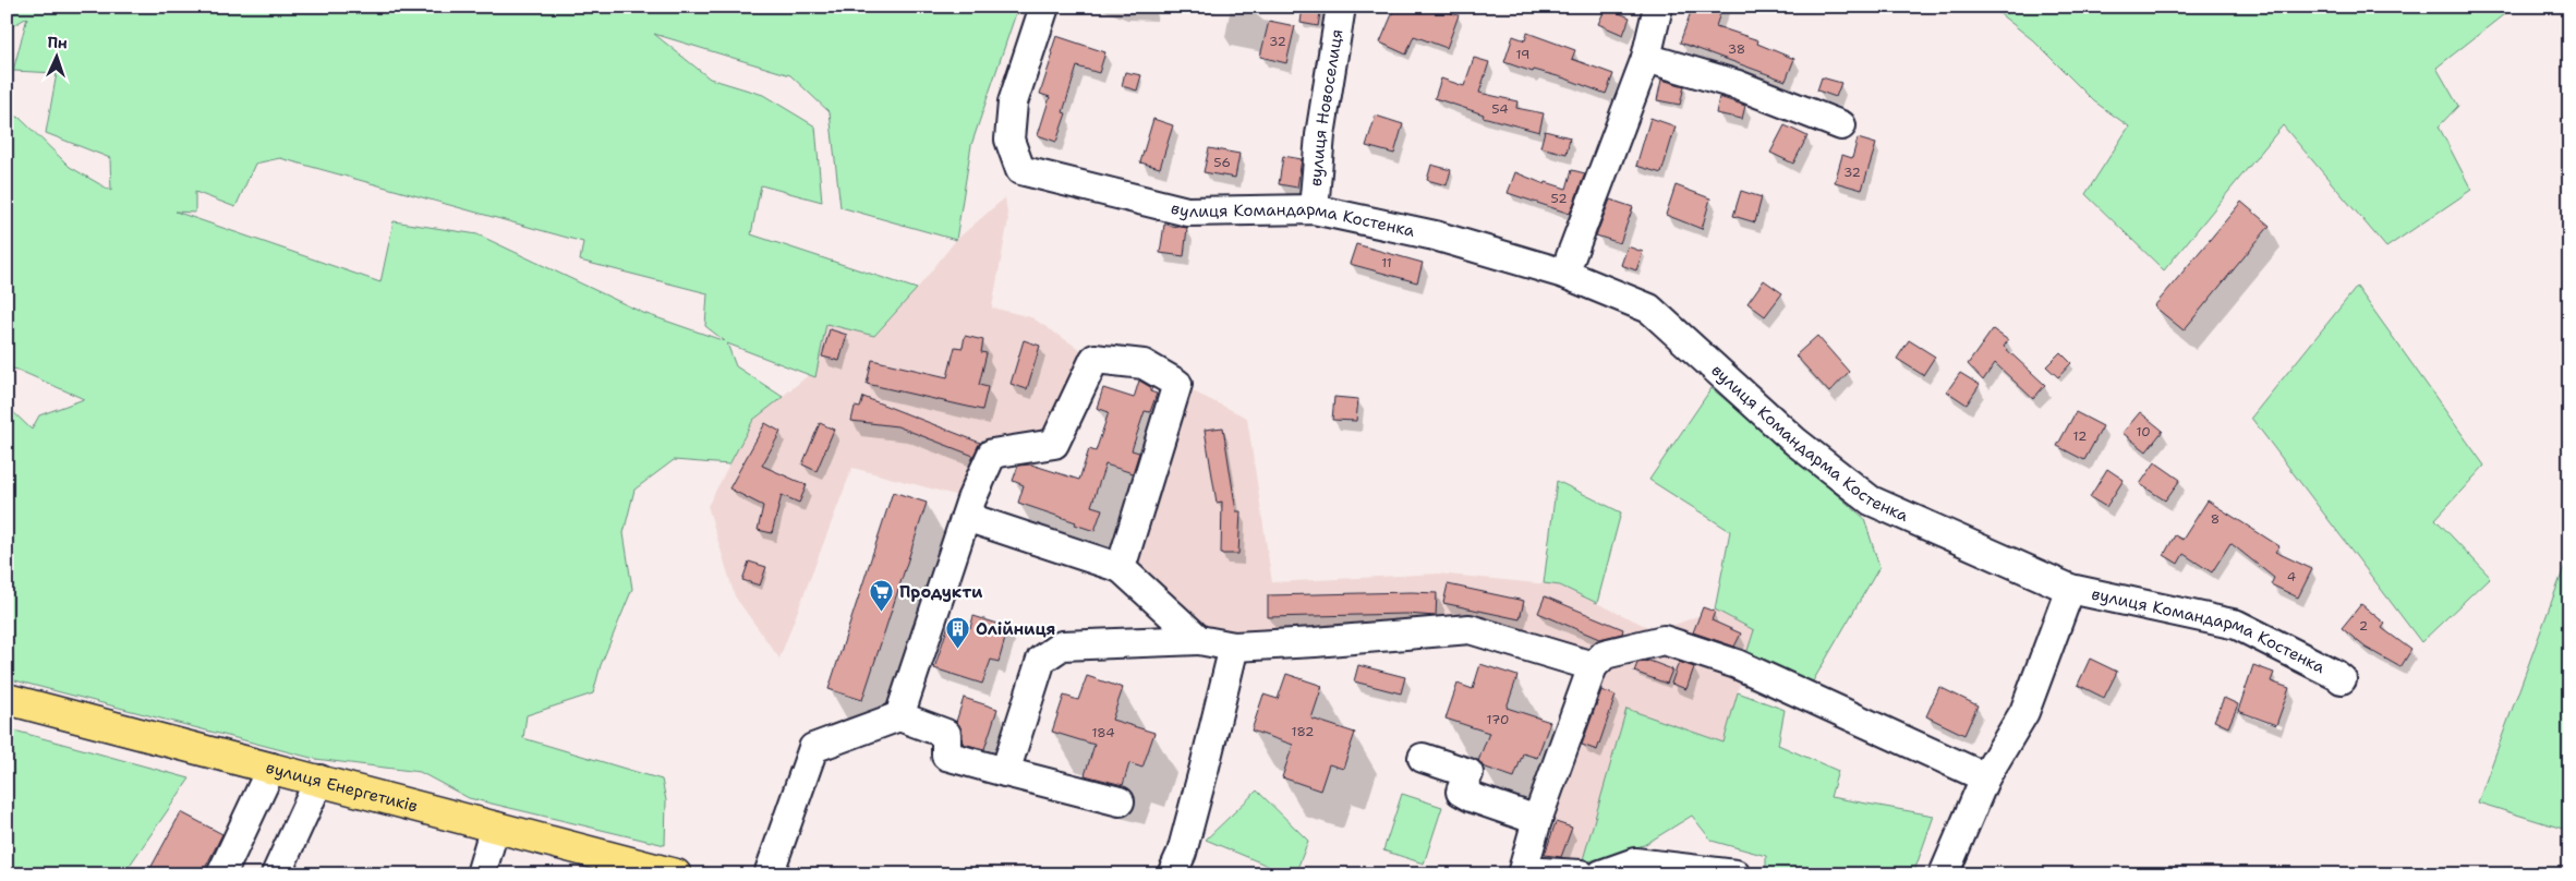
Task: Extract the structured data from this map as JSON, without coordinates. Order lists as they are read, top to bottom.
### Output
{
  "streets": {
    "main road": ["вулиця Енергетиків"],
    "street": ["вулиця Новоселиця", "вулиця Командарма Костенка"]
  },
  "crossings": [
    ["вулиця Новоселиця", "вулиця Командарма Костенка"]
  ],
  "places": {
    "supermarket": ["Продукти"],
    "building": ["Олійниця"]
  },
  "house_numbers": [
    "32",
    "38",
    "19",
    "54",
    "56",
    "32",
    "52",
    "11",
    "10",
    "12",
    "8",
    "4",
    "2",
    "170",
    "182",
    "184"
  ],
  "north": "top"
}
